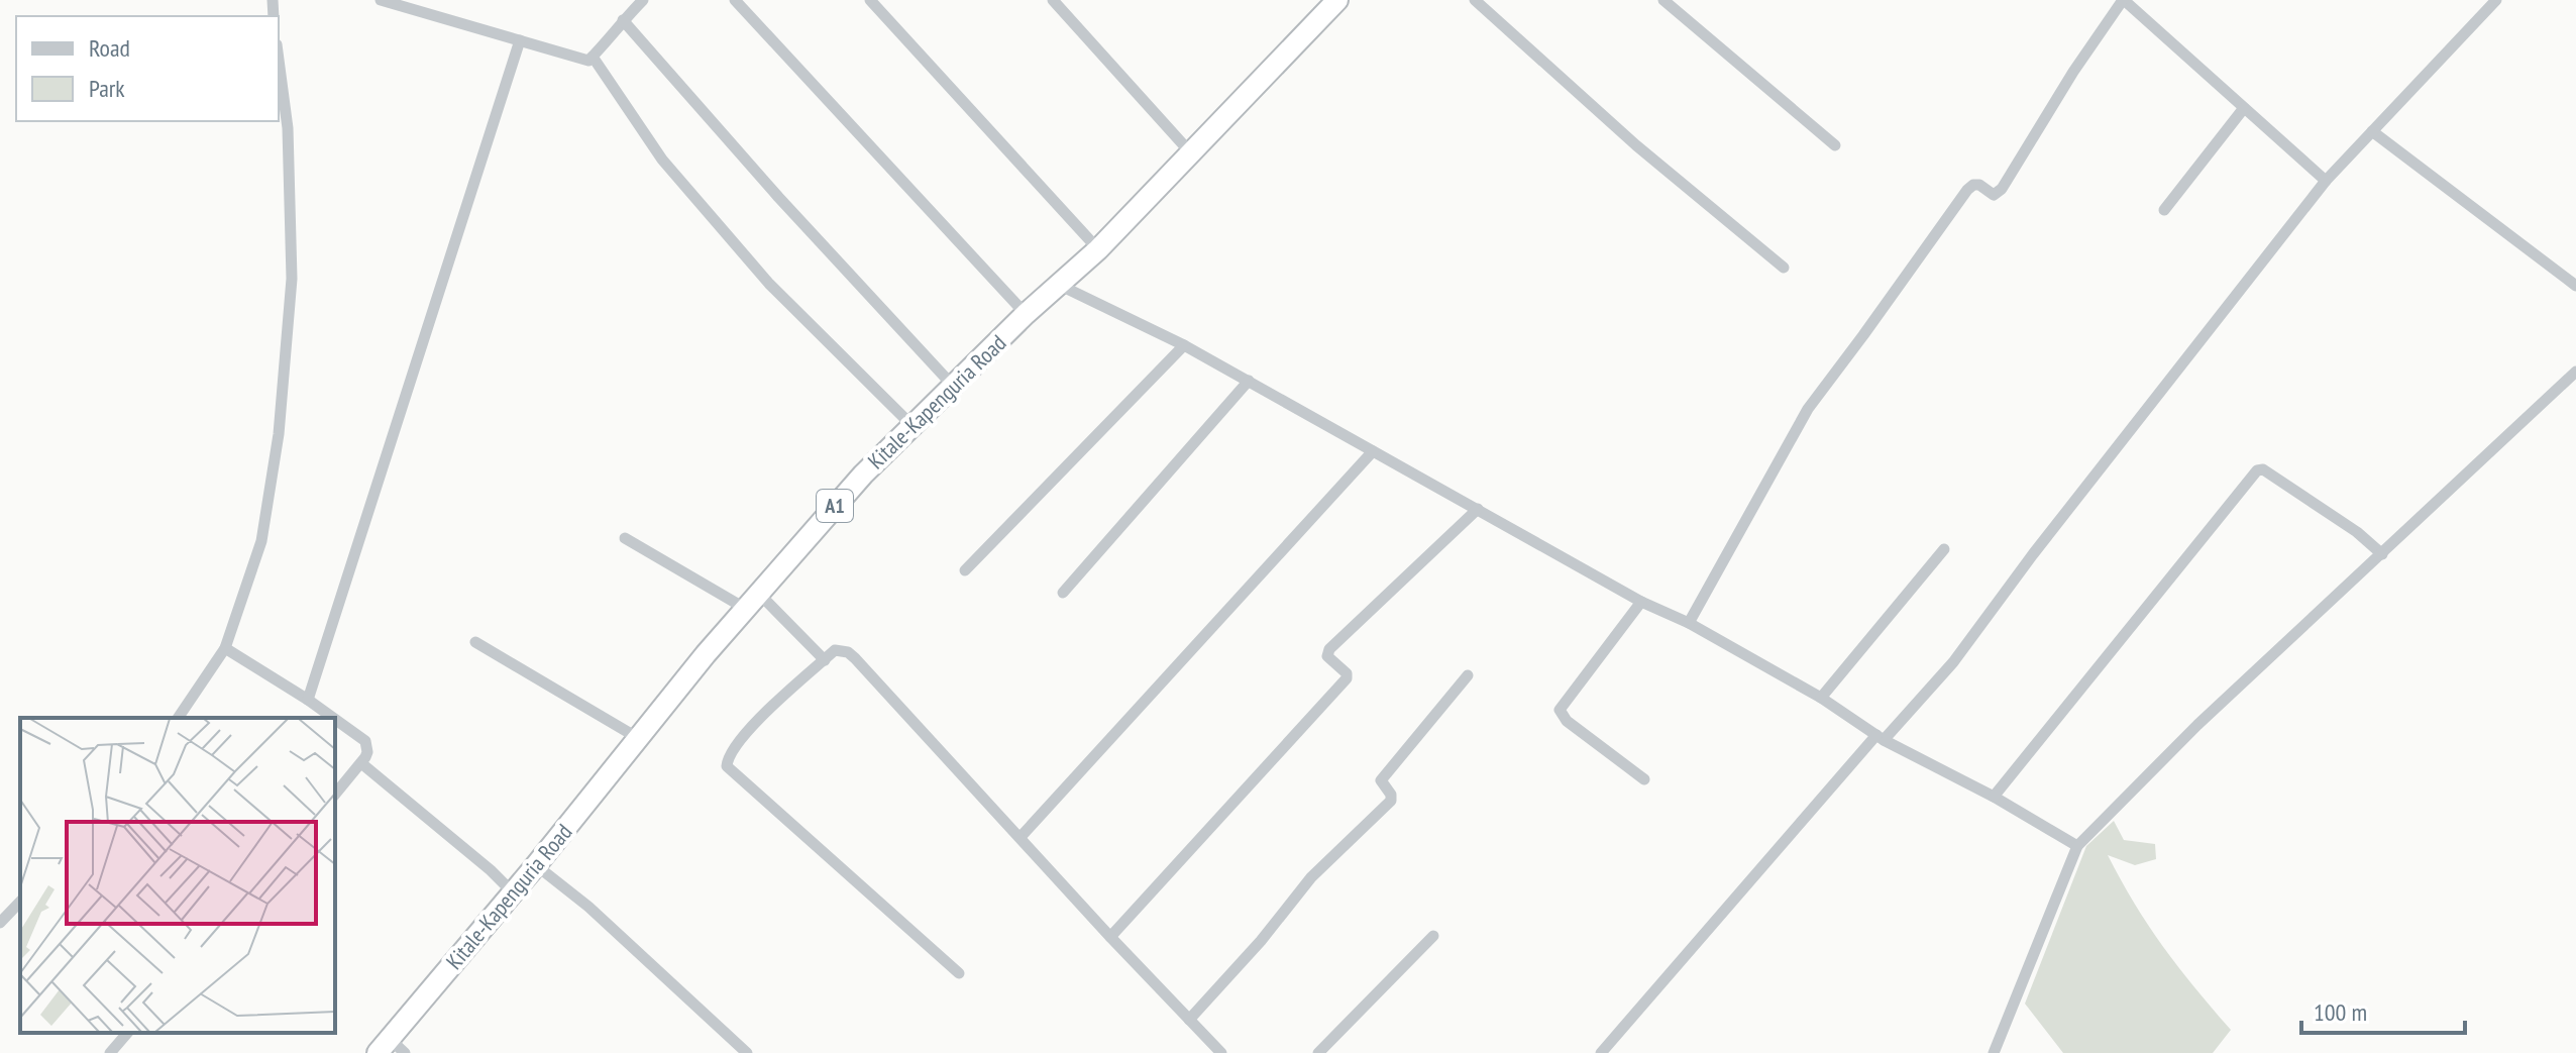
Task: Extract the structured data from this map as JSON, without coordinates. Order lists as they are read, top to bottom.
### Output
{
  "streets": {
    "highway": ["Kitale-Kapenguria Road", "A1"]
  },
  "legend": ["Road", "Park"],
  "scale_bar": "100 m"
}
